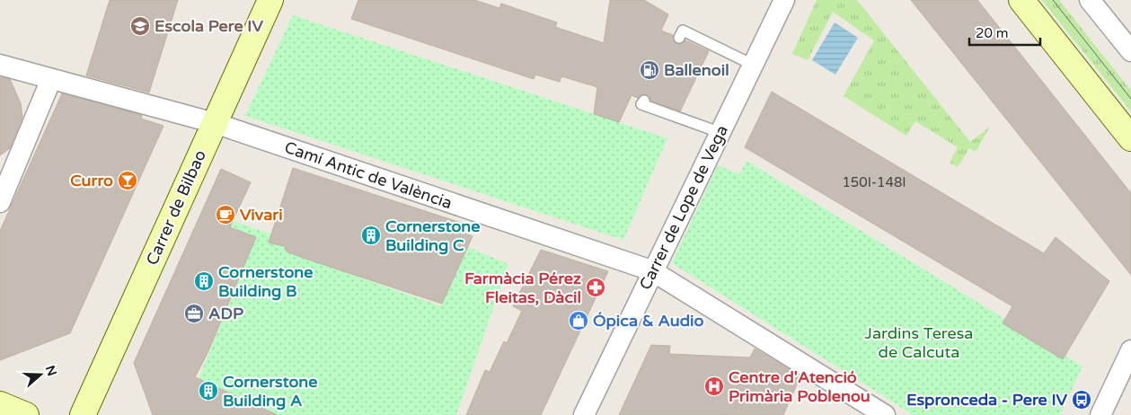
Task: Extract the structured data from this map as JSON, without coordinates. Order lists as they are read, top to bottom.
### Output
{
  "streets": {
    "main road": ["Carrer de Bilbao"],
    "street": ["Camí Antic de València", "Carrer de Lope de Vega"]
  },
  "crossings": [
    ["Camí Antic de València", "Carrer de Bilbao"],
    ["Camí Antic de València", "Carrer de Lope de Vega"]
  ],
  "parks": ["Jardins Teresa de Calcuta"],
  "places": {
    "school or university": ["Escola Pere IV"],
    "fuel station": ["Ballenoil"],
    "bar": ["Curro"],
    "cafe": ["Vivari"],
    "building": ["Cornerstone Building C", "Cornerstone Building B", "Cornerstone Building A"],
    "pharmacy": ["Farmàcia Pérez Fleitas, Dàcil"],
    "office": ["ADP"],
    "shop": ["Ópica & Audio"],
    "hospital": ["Centre d'Atenció Primària Poblenou"],
    "bus stop": ["Espronceda - Pere IV"]
  },
  "house_numbers": ["150I-148I"],
  "scale_bar": "20 m",
  "north": "right"
}
